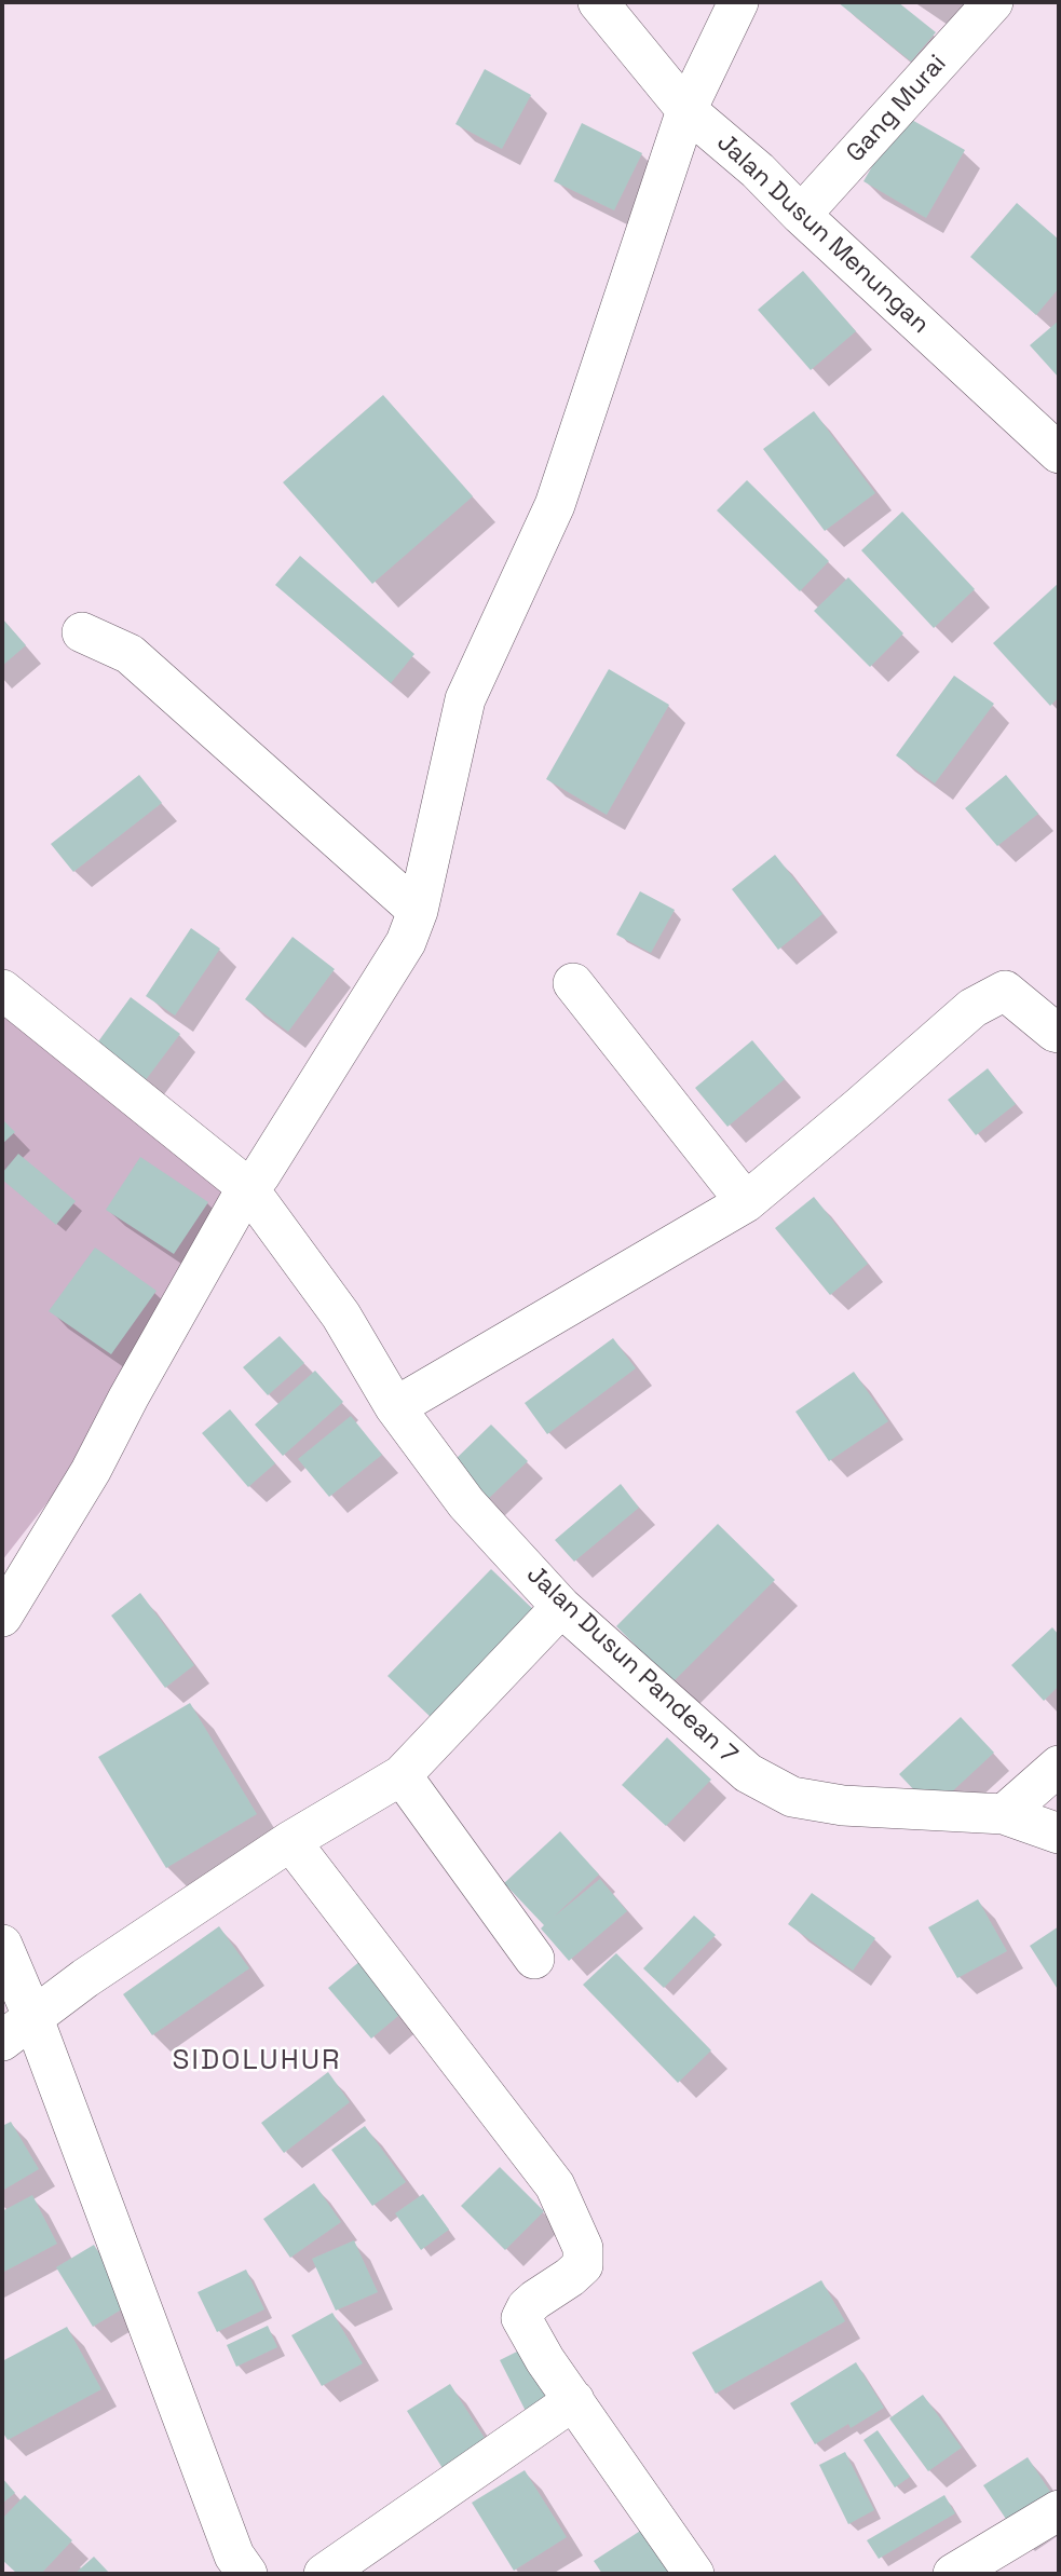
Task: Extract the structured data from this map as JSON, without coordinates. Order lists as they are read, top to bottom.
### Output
{
  "streets": {
    "street": ["Gang Murai", "Jalan Dusun Menungan", "Jalan Dusun Pandean 7"]
  },
  "crossings": [
    ["Gang Murai", "Jalan Dusun Menungan"]
  ],
  "districts": ["SIDOLUHUR"]
}
